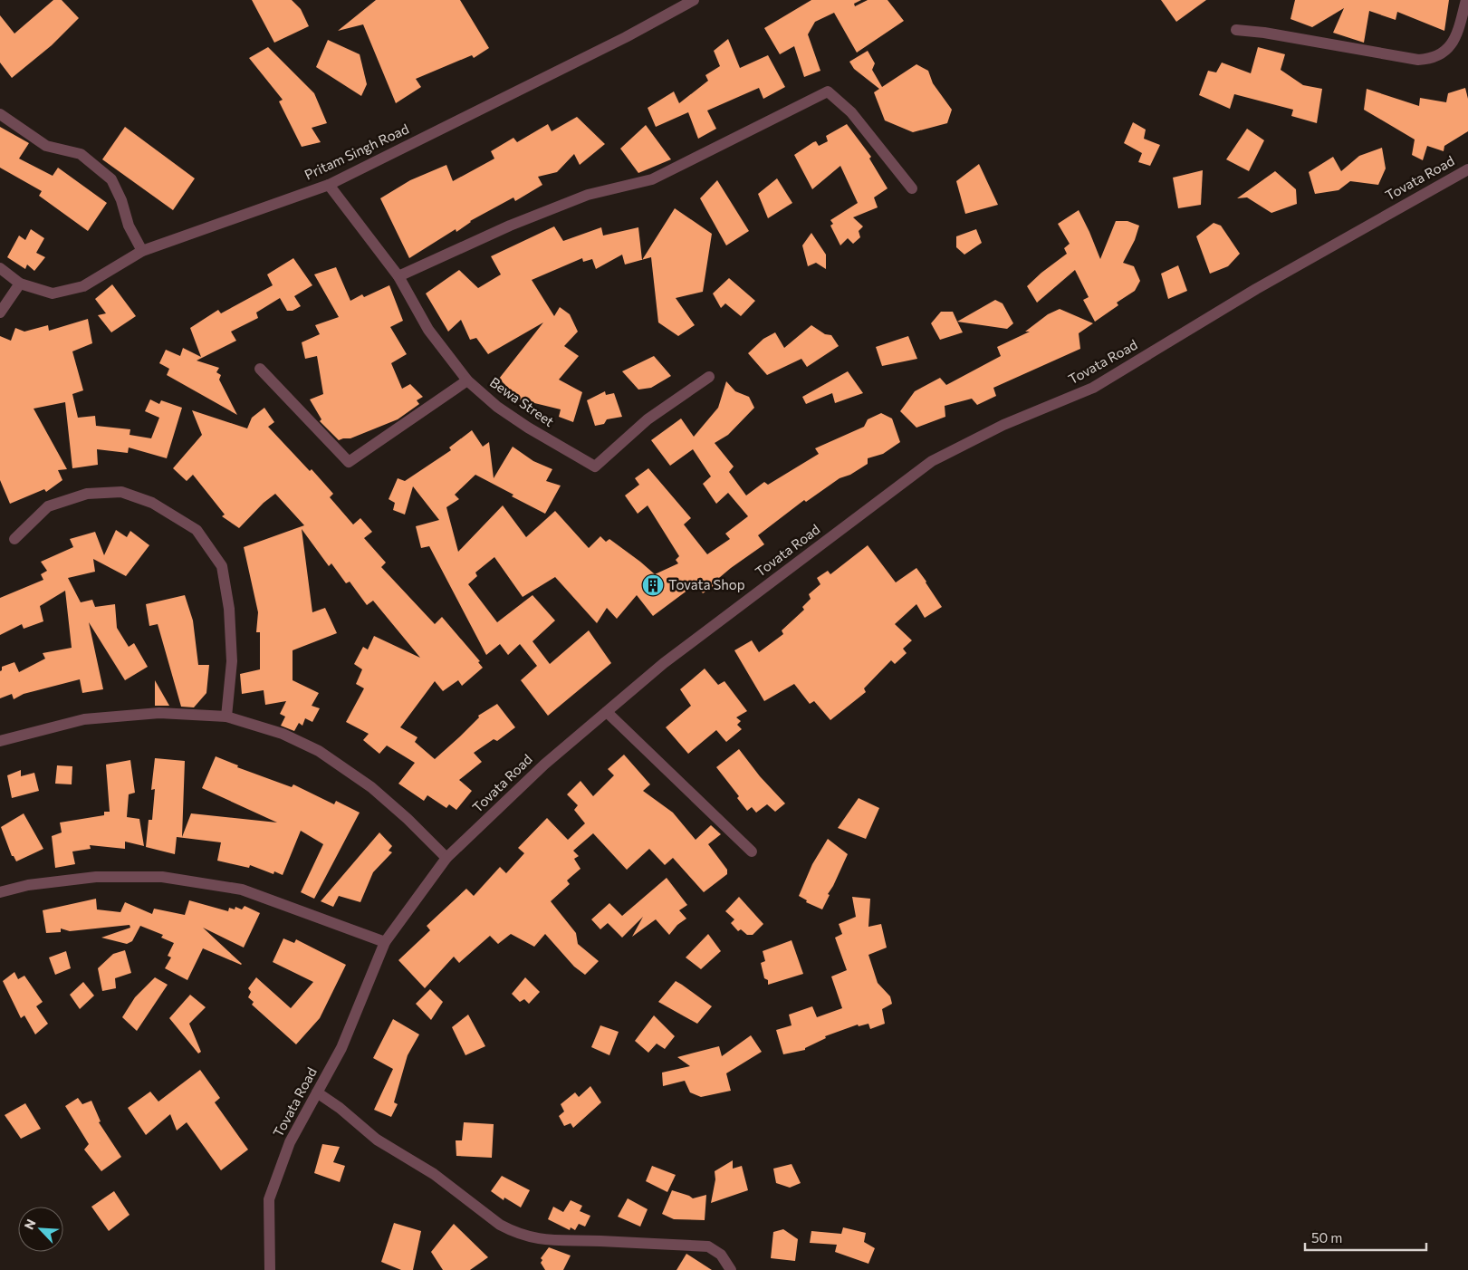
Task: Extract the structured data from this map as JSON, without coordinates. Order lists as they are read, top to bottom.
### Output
{
  "streets": {
    "street": ["Pritam Singh Road", "Tovata Road", "Bewa Street"]
  },
  "crossings": [
    ["Pritam Singh Road", "Bewa Street"]
  ],
  "places": {
    "building": ["Tovata Shop"]
  },
  "scale_bar": "50 m",
  "north": "top left"
}
